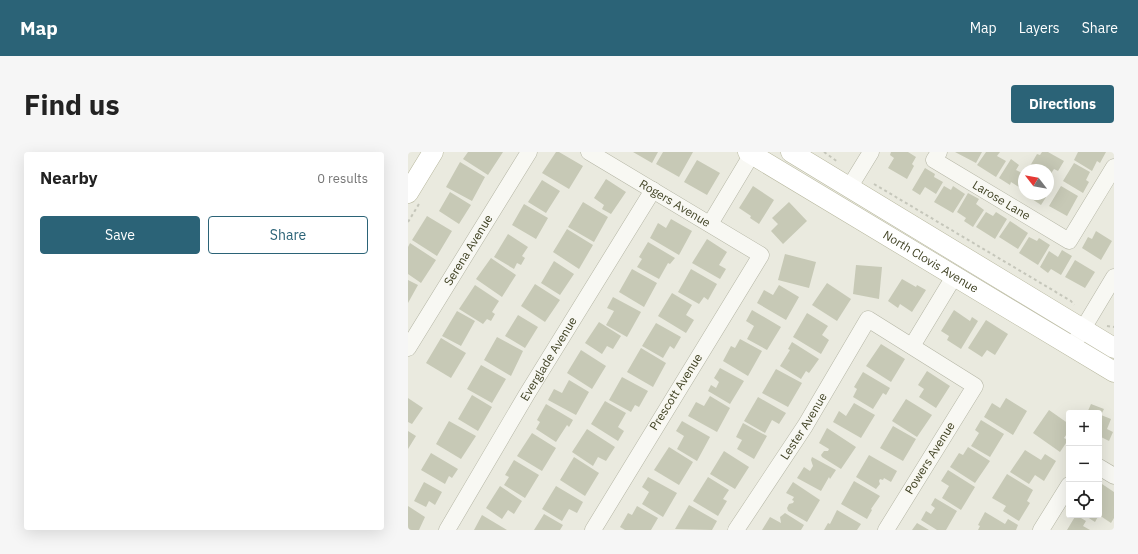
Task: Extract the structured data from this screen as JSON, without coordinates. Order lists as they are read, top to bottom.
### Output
{
  "streets": {
    "main road": ["North Clovis Avenue"],
    "street": [
      "Larose Lane",
      "Rogers Avenue",
      "Serena Avenue",
      "Everglade Avenue",
      "Prescott Avenue",
      "Lester Avenue",
      "Powers Avenue"
    ]
  },
  "crossings": [
    ["Rogers Avenue", "Everglade Avenue"],
    ["Rogers Avenue", "Prescott Avenue"],
    ["Lester Avenue", "Powers Avenue"]
  ],
  "north": "top left",
  "page": {
    "header": "Map",
    "nav": ["Map", "Layers", "Share"],
    "buttons": [
      "Directions",
      ["Save", "Share"]
    ],
    "title": "Find us",
    "heading": ["Nearby", "0 results"],
    "map_buttons": ["+", "−"]
  }
}
